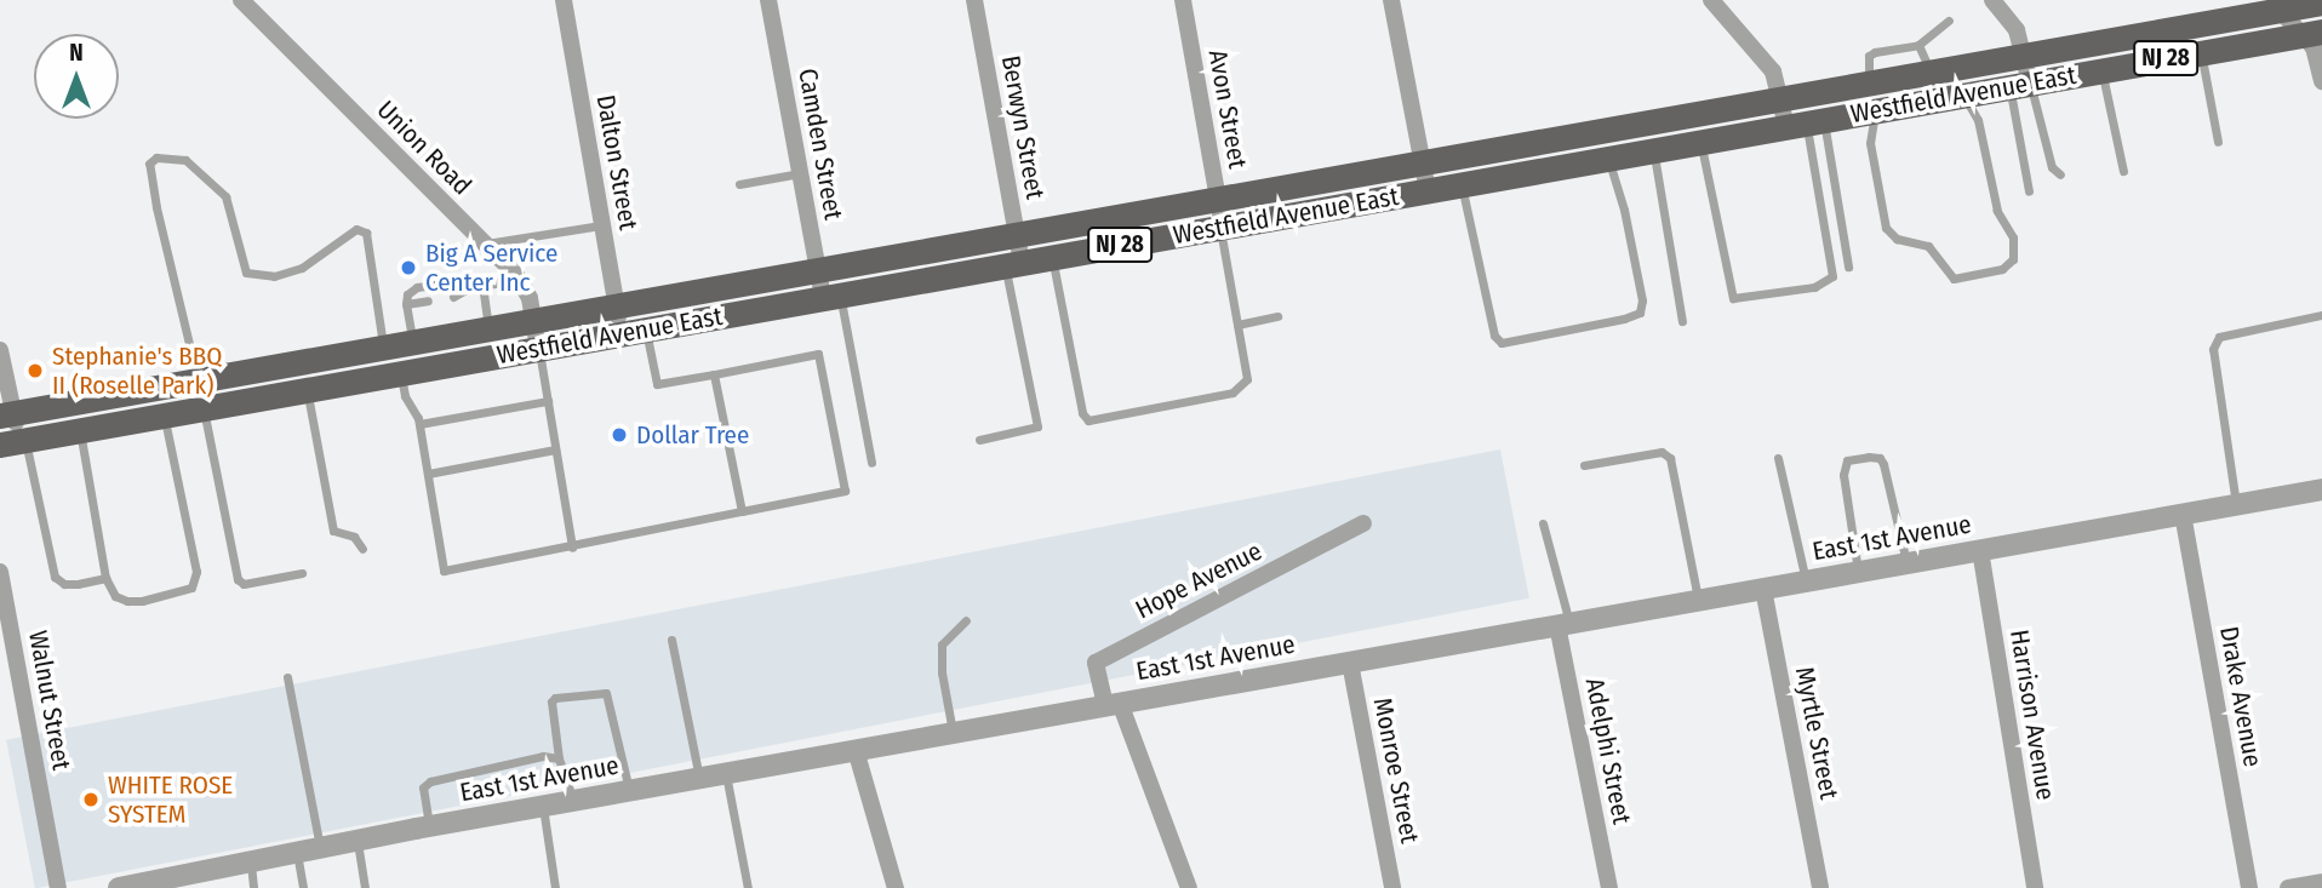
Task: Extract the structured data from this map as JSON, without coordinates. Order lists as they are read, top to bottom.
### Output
{
  "streets": {
    "main road": ["NJ 28", "Westfield Avenue East"],
    "street": [
      "Avon Street",
      "Berwyn Street",
      "Camden Street",
      "Union Road",
      "Dalton Street",
      "East 1st Avenue",
      "Hope Avenue",
      "Drake Avenue",
      "Walnut Street",
      "Harrison Avenue",
      "Myrtle Street",
      "Adelphi Street",
      "Monroe Street"
    ]
  },
  "crossings": [
    ["Westfield Avenue East", "Avon Street"],
    ["Westfield Avenue East", "Berwyn Street"],
    ["Westfield Avenue East", "Camden Street"],
    ["Westfield Avenue East", "Union Road"],
    ["Westfield Avenue East", "Dalton Street"],
    ["East 1st Avenue", "Hope Avenue"],
    ["East 1st Avenue", "Drake Avenue"],
    ["East 1st Avenue", "Harrison Avenue"],
    ["East 1st Avenue", "Myrtle Street"],
    ["East 1st Avenue", "Adelphi Street"],
    ["East 1st Avenue", "Monroe Street"]
  ],
  "places": [
    "Big A Service Center Inc",
    "Stephanie's BBQ II (Roselle Park)",
    "Dollar Tree",
    "WHITE ROSE SYSTEM"
  ],
  "north": "top"
}
